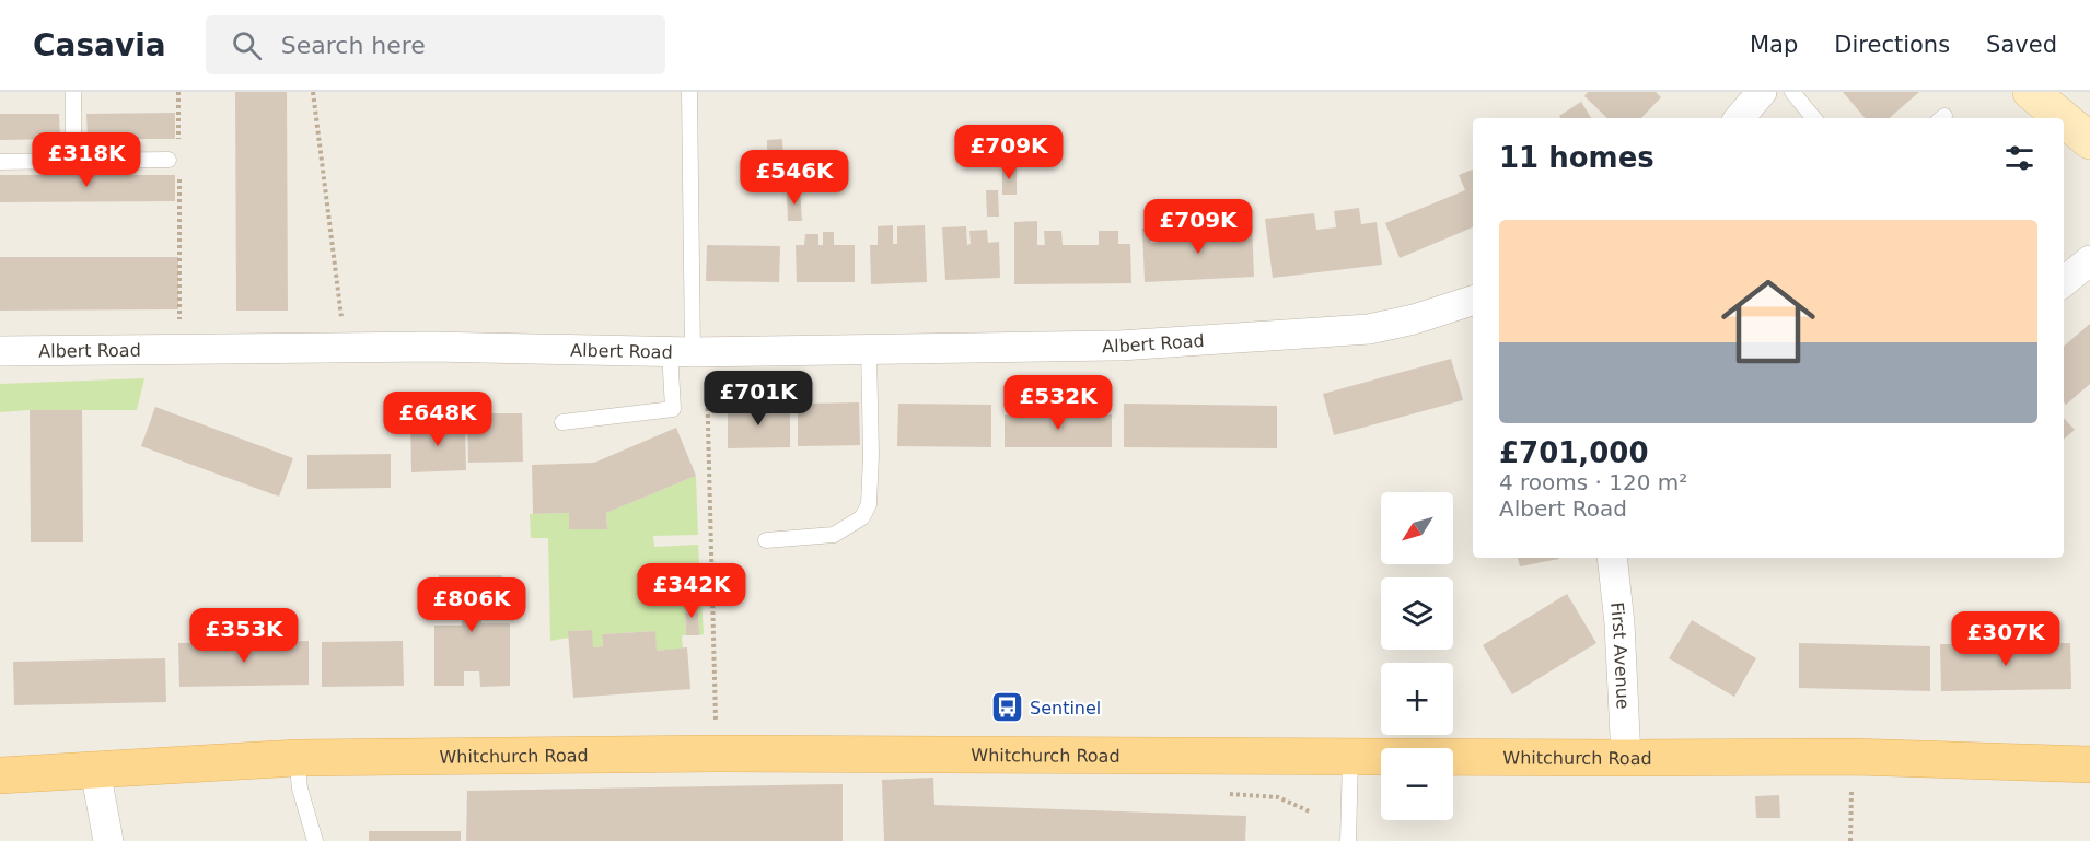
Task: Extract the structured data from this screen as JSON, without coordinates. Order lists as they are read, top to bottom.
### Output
{
  "streets": {
    "main road": ["Whitchurch Road"],
    "street": ["Albert Road", "First Avenue"]
  },
  "crossings": [
    ["First Avenue", "Whitchurch Road"]
  ],
  "places": {
    "bus stop": ["Sentinel"]
  },
  "north": "bottom left",
  "page": {
    "header": "Casavia",
    "search": "Search here",
    "nav": ["Map", "Directions", "Saved"],
    "heading": "11 homes",
    "price": [
      "£709K",
      "£318K",
      "£546K",
      "£709K",
      "£701K",
      "£532K",
      "£648K",
      "£342K",
      "£806K",
      "£353K",
      "£307K"
    ],
    "list": [
      {
        "name": "£701,000",
        "note": "4 rooms · 120 m² · Albert Road"
      }
    ],
    "map_buttons": ["+", "−"]
  }
}
